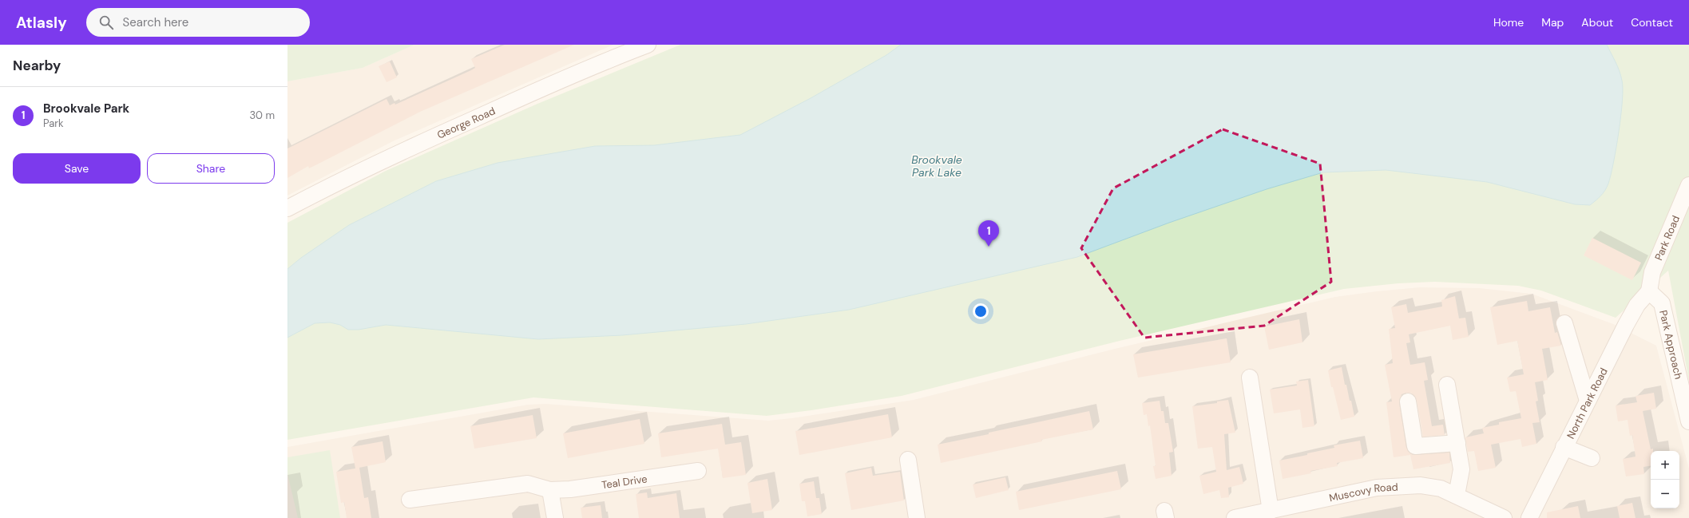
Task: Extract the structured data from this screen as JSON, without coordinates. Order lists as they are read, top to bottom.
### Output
{
  "streets": {
    "street": [
      "George Road",
      "Park Road",
      "Park Approach",
      "North Park Road",
      "Teal Drive",
      "Muscovy Road"
    ]
  },
  "crossings": [
    ["Park Road", "Park Approach"],
    ["Park Road", "North Park Road"],
    ["Park Approach", "North Park Road"]
  ],
  "water": ["Brookvale Park Lake"],
  "page": {
    "header": "Atlasly",
    "search": "Search here",
    "nav": [
      "Home",
      "Map",
      "About",
      "Contact"
    ],
    "heading": "Nearby",
    "list": [
      {
        "mark": "1",
        "name": "Brookvale Park",
        "note": "Park",
        "value": "30 m"
      }
    ],
    "buttons": ["Save", "Share"],
    "pins": "1",
    "map_buttons": ["+", "−"]
  }
}
